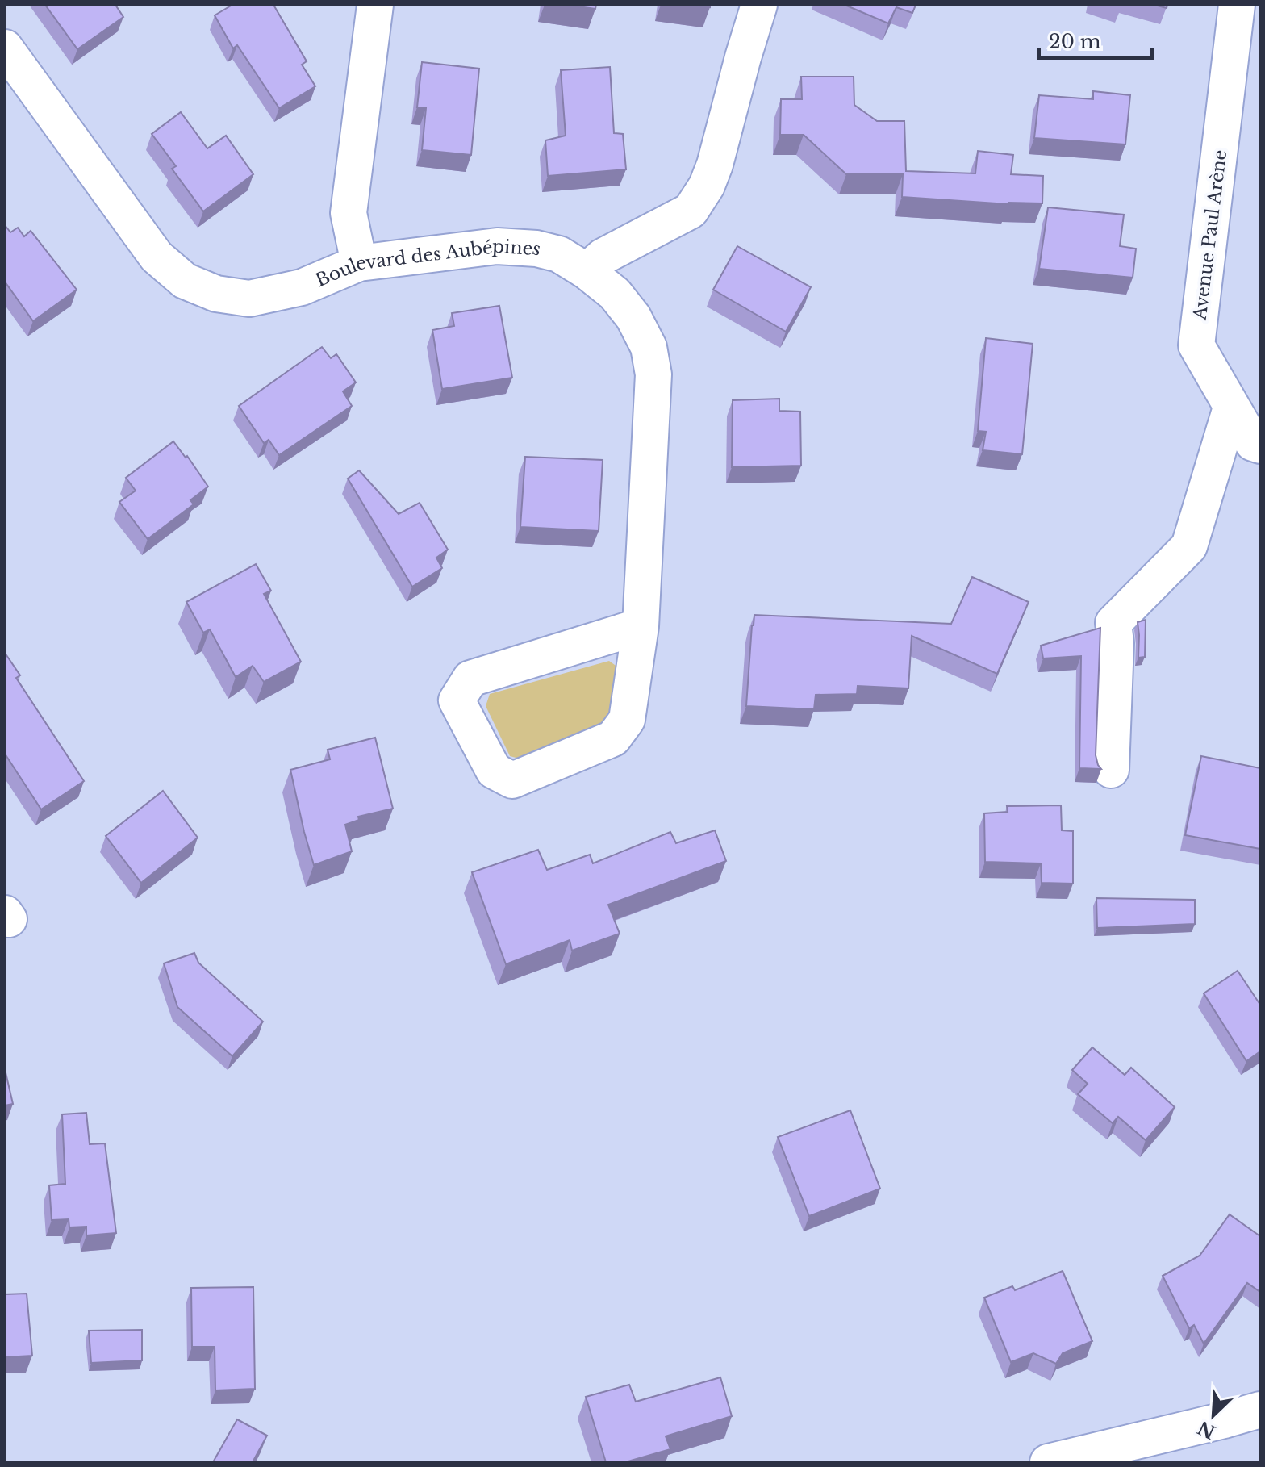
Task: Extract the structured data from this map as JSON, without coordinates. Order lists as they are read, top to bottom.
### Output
{
  "streets": {
    "street": ["Avenue Paul Arène", "Boulevard des Aubépines"]
  },
  "scale_bar": "20 m",
  "north": "bottom left"
}
